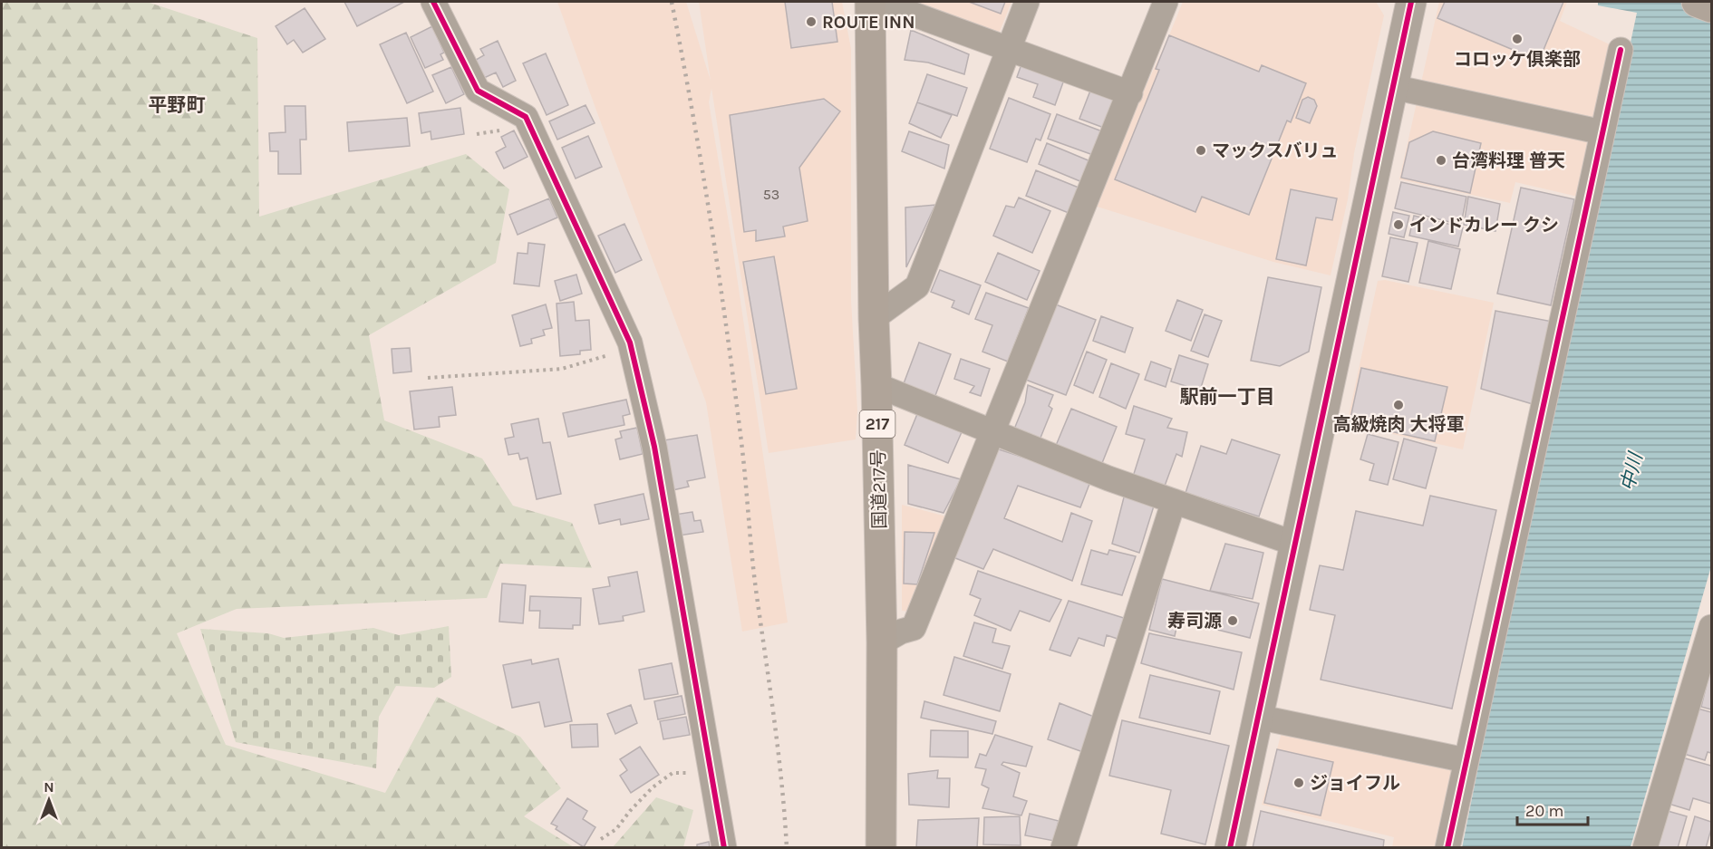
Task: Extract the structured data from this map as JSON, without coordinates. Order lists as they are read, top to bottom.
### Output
{
  "streets": {
    "highway": ["217", "国道217号"]
  },
  "districts": ["平野町", "駅前一丁目"],
  "water": ["中川"],
  "places": [
    "ROUTE INN",
    "コロッケ俱楽部",
    "マックスバリュ",
    "台湾料理 普天",
    "インドカレー クシ",
    "高級焼肉 大将軍",
    "寿司源",
    "ジョイフル"
  ],
  "house_numbers": ["53"],
  "scale_bar": "20 m",
  "north": "top"
}
